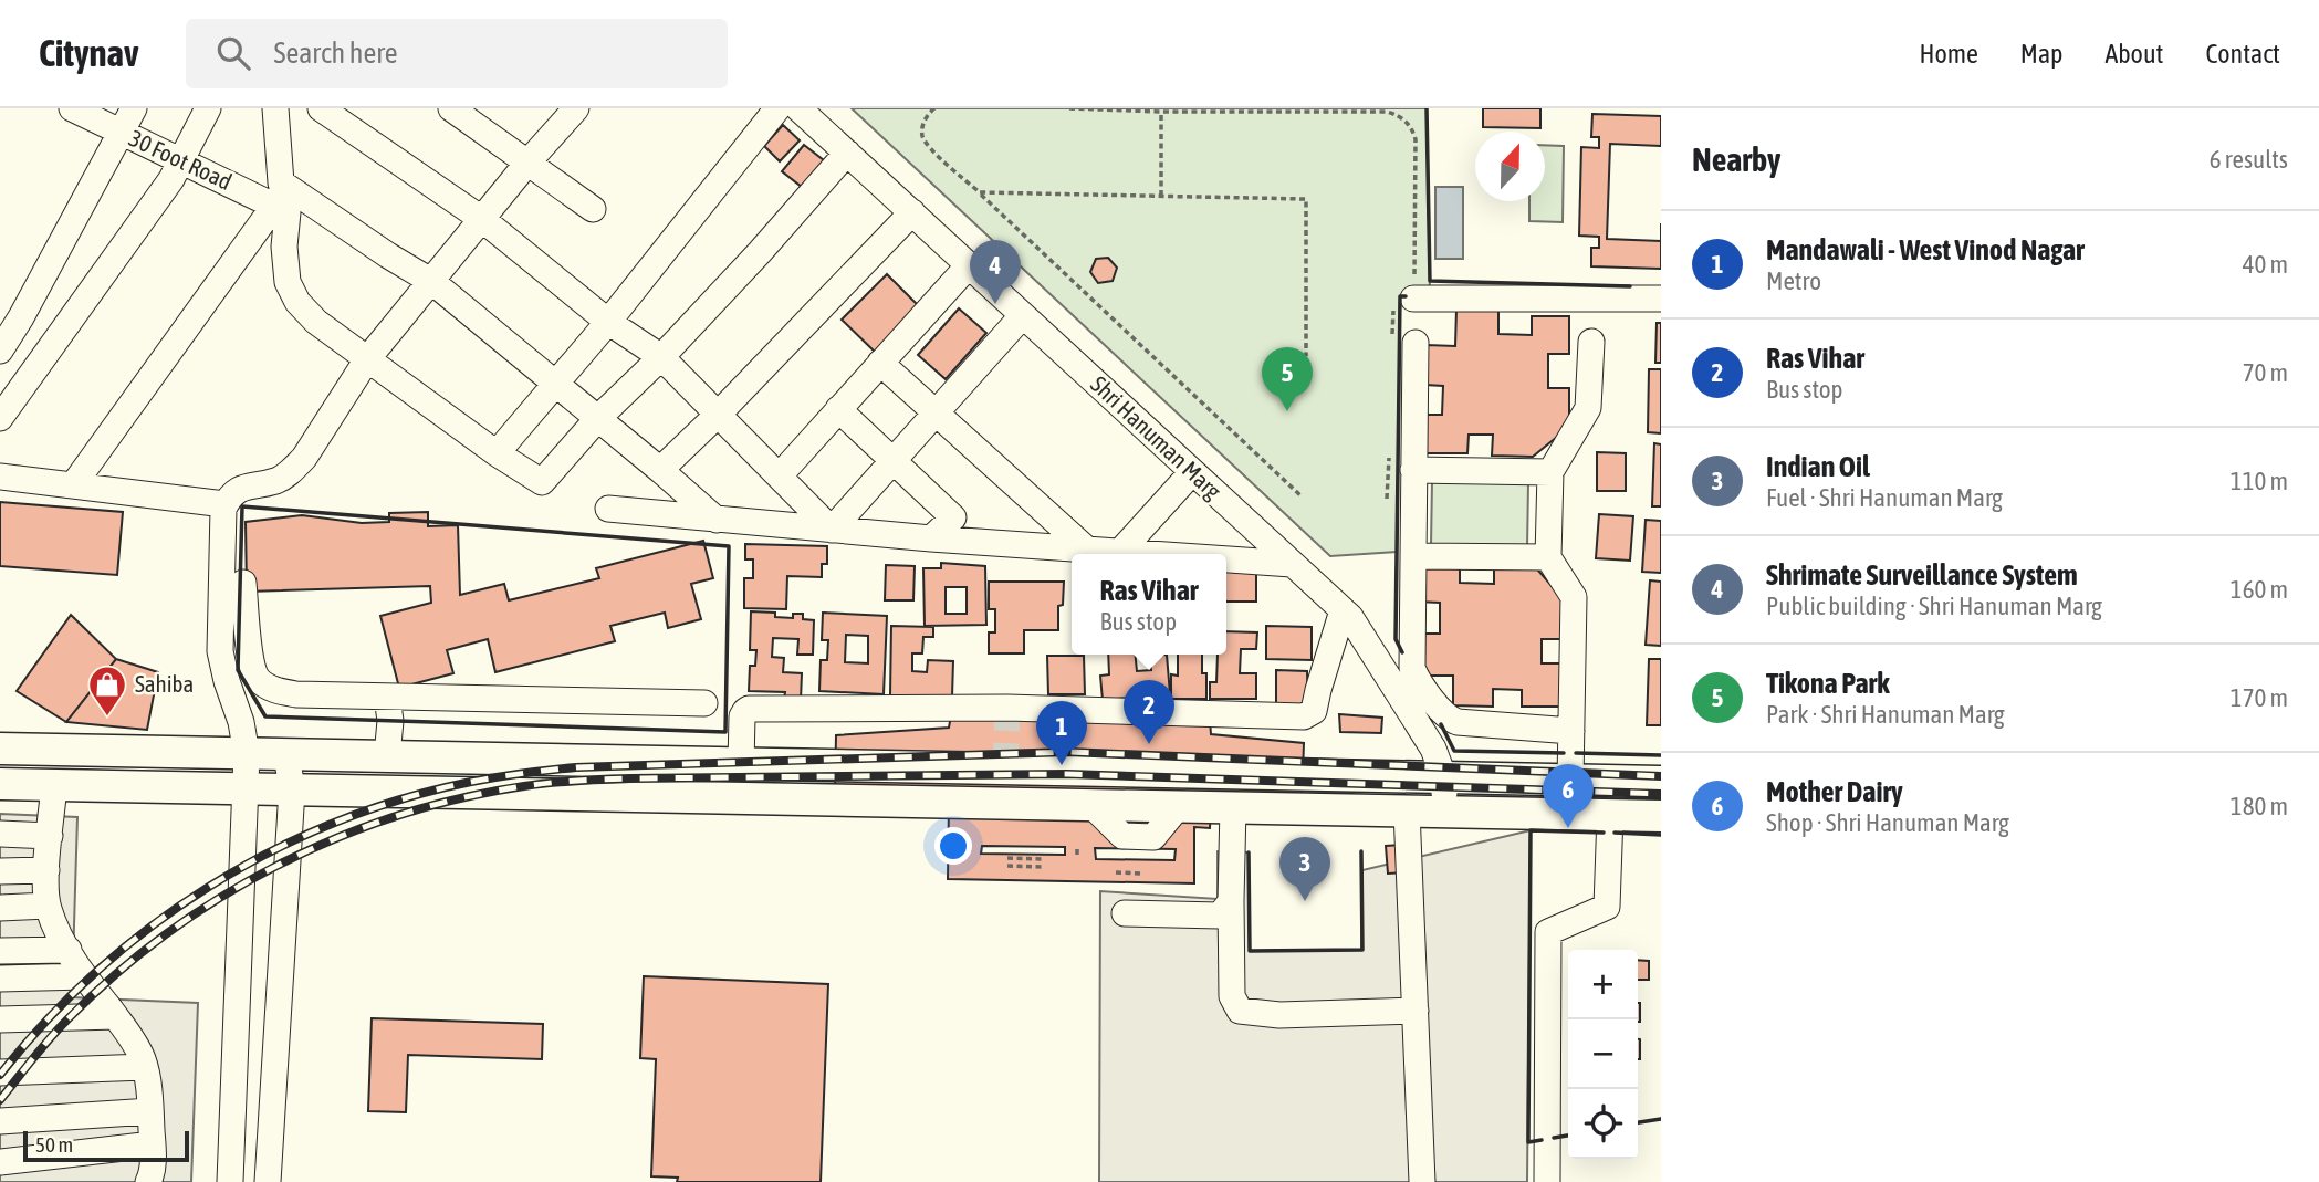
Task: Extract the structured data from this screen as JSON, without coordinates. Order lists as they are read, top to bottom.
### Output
{
  "streets": {
    "street": ["30 Foot Road", "Shri Hanuman Marg"]
  },
  "places": {
    "shop": ["Sahiba"]
  },
  "scale_bar": "50 m",
  "north": "top",
  "page": {
    "header": "Citynav",
    "search": "Search here",
    "nav": [
      "Home",
      "Map",
      "About",
      "Contact"
    ],
    "heading": ["Nearby", "6 results"],
    "list": [
      {
        "mark": "1",
        "name": "Mandawali - West Vinod Nagar",
        "note": "Metro",
        "value": "40 m"
      },
      {
        "mark": "2",
        "name": "Ras Vihar",
        "note": "Bus stop",
        "value": "70 m"
      },
      {
        "mark": "3",
        "name": "Indian Oil",
        "note": "Fuel · Shri Hanuman Marg",
        "value": "110 m"
      },
      {
        "mark": "4",
        "name": "Shrimate Surveillance System",
        "note": "Public building · Shri Hanuman Marg",
        "value": "160 m"
      },
      {
        "mark": "5",
        "name": "Tikona Park",
        "note": "Park · Shri Hanuman Marg",
        "value": "170 m"
      },
      {
        "mark": "6",
        "name": "Mother Dairy",
        "note": "Shop · Shri Hanuman Marg",
        "value": "180 m"
      }
    ],
    "pins": [
      "4",
      "5",
      "2",
      "1",
      "6",
      "3"
    ],
    "popup": ["Ras Vihar", "Bus stop"],
    "map_buttons": ["+", "−"],
    "scale": "50 m"
  }
}
